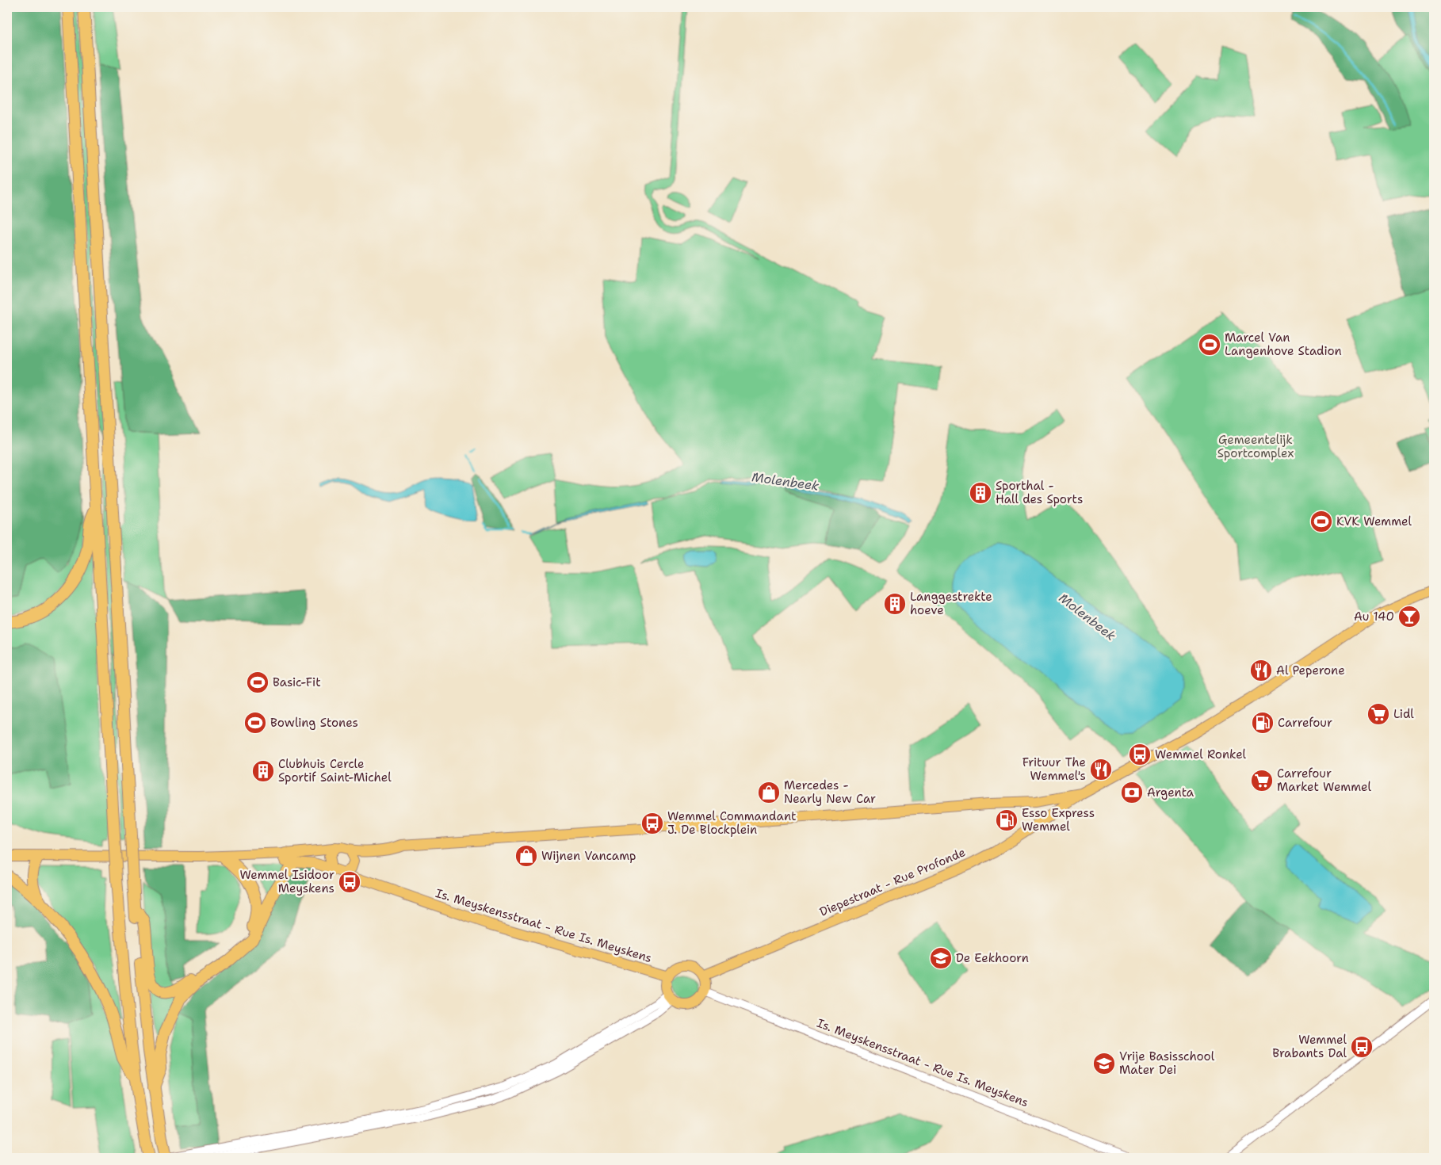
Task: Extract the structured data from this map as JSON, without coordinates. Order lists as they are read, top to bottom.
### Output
{
  "streets": {
    "main road": ["Diepestraat - Rue Profonde", "Is. Meyskensstraat - Rue Is. Meyskens"]
  },
  "crossings": [
    ["Diepestraat - Rue Profonde", "Is. Meyskensstraat - Rue Is. Meyskens"]
  ],
  "water": ["Molenbeek"],
  "parks": ["Gemeentelijk Sportcomplex"],
  "places": {
    "sports": [
      "Marcel Van Langenhove Stadion",
      "KVK Wemmel",
      "Basic-Fit",
      "Bowling Stones"
    ],
    "building": ["Sporthal - Hall des Sports", "Langgestrekte hoeve", "Clubhuis Cercle Sportif Saint-Michel"],
    "bar": ["Au 140"],
    "restaurant": ["Al Peperone", "Frituur The Wemmel's"],
    "supermarket": ["Lidl", "Carrefour Market Wemmel"],
    "fuel station": ["Carrefour", "Esso Express Wemmel"],
    "bus stop": [
      "Wemmel Ronkel",
      "Wemmel Commandant J. De Blockplein",
      "Wemmel Isidoor Meyskens",
      "Wemmel Brabants Dal"
    ],
    "shop": ["Mercedes - Nearly New Car", "Wijnen Vancamp"],
    "bank": ["Argenta"],
    "school or university": ["De Eekhoorn", "Vrije Basisschool Mater Dei"]
  }
}
